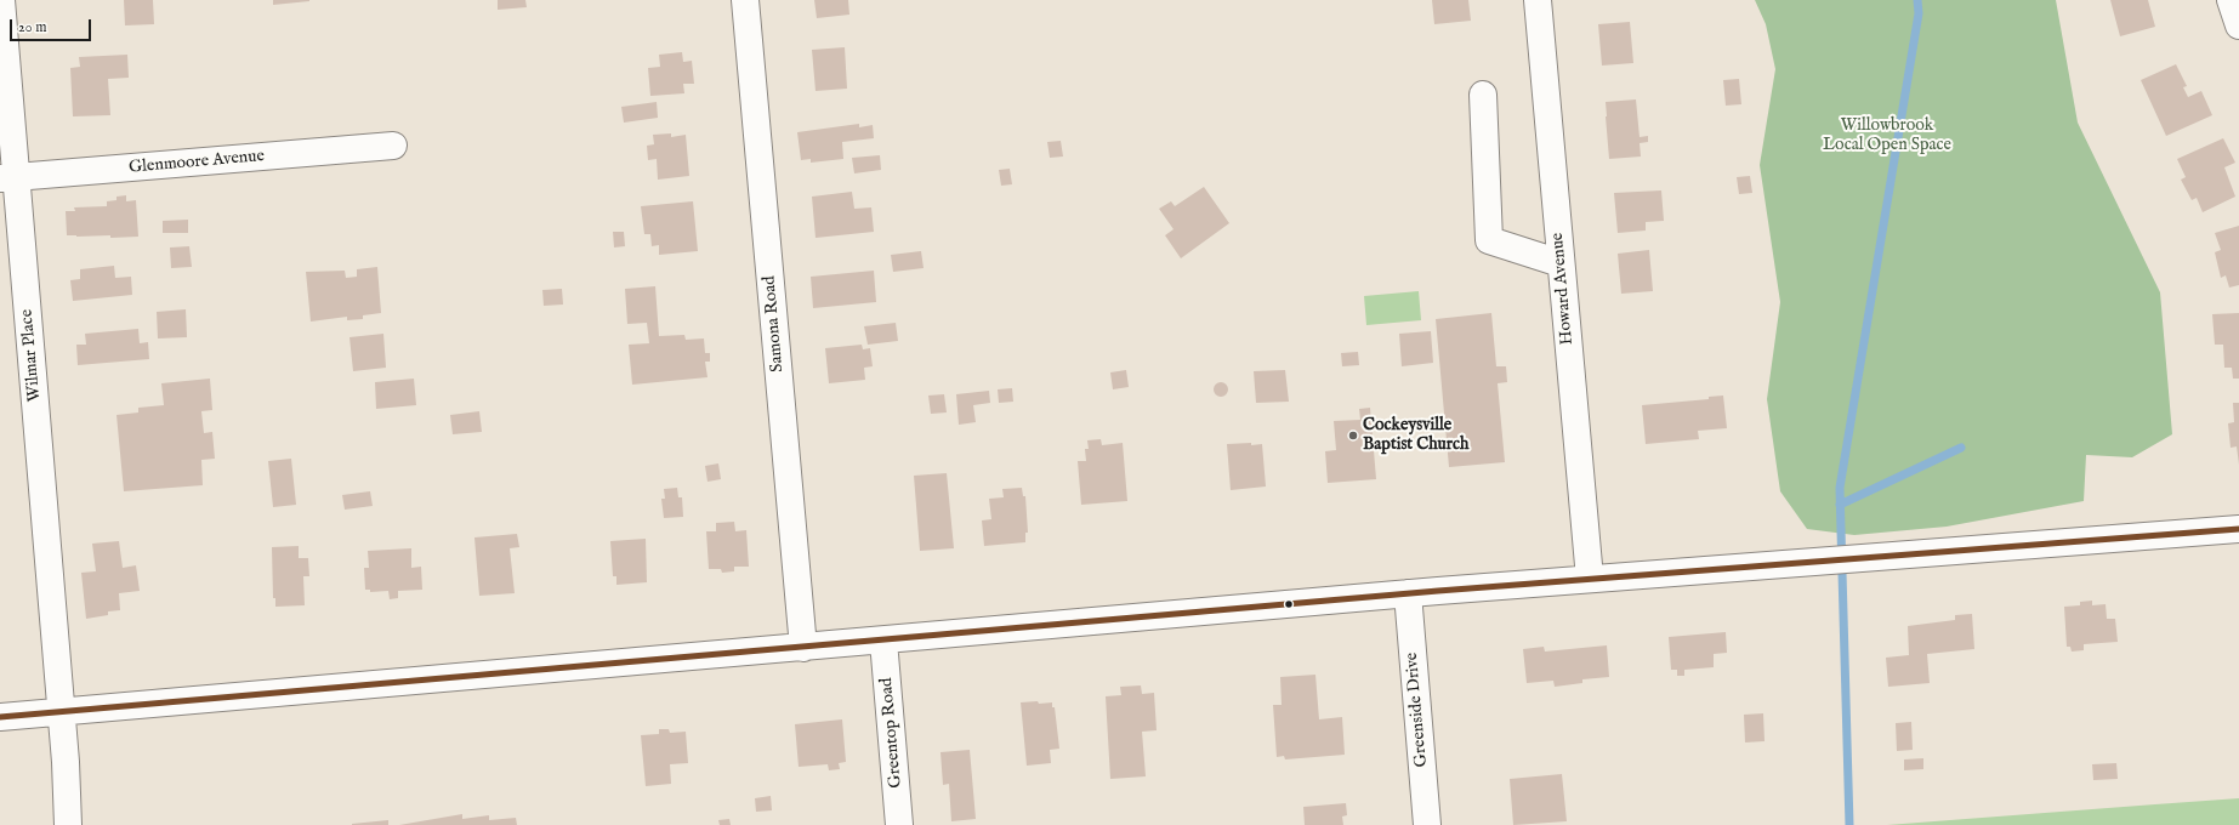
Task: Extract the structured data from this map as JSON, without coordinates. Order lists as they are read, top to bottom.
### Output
{
  "streets": {
    "street": [
      "Glenmoore Avenue",
      "Howard Avenue",
      "Samona Road",
      "Wilmar Place",
      "Greenside Drive",
      "Greentop Road"
    ]
  },
  "crossings": [
    ["Glenmoore Avenue", "Wilmar Place"]
  ],
  "parks": ["Willowbrook Local Open Space"],
  "places": ["Cockeysville Baptist Church"],
  "scale_bar": "20 m"
}
